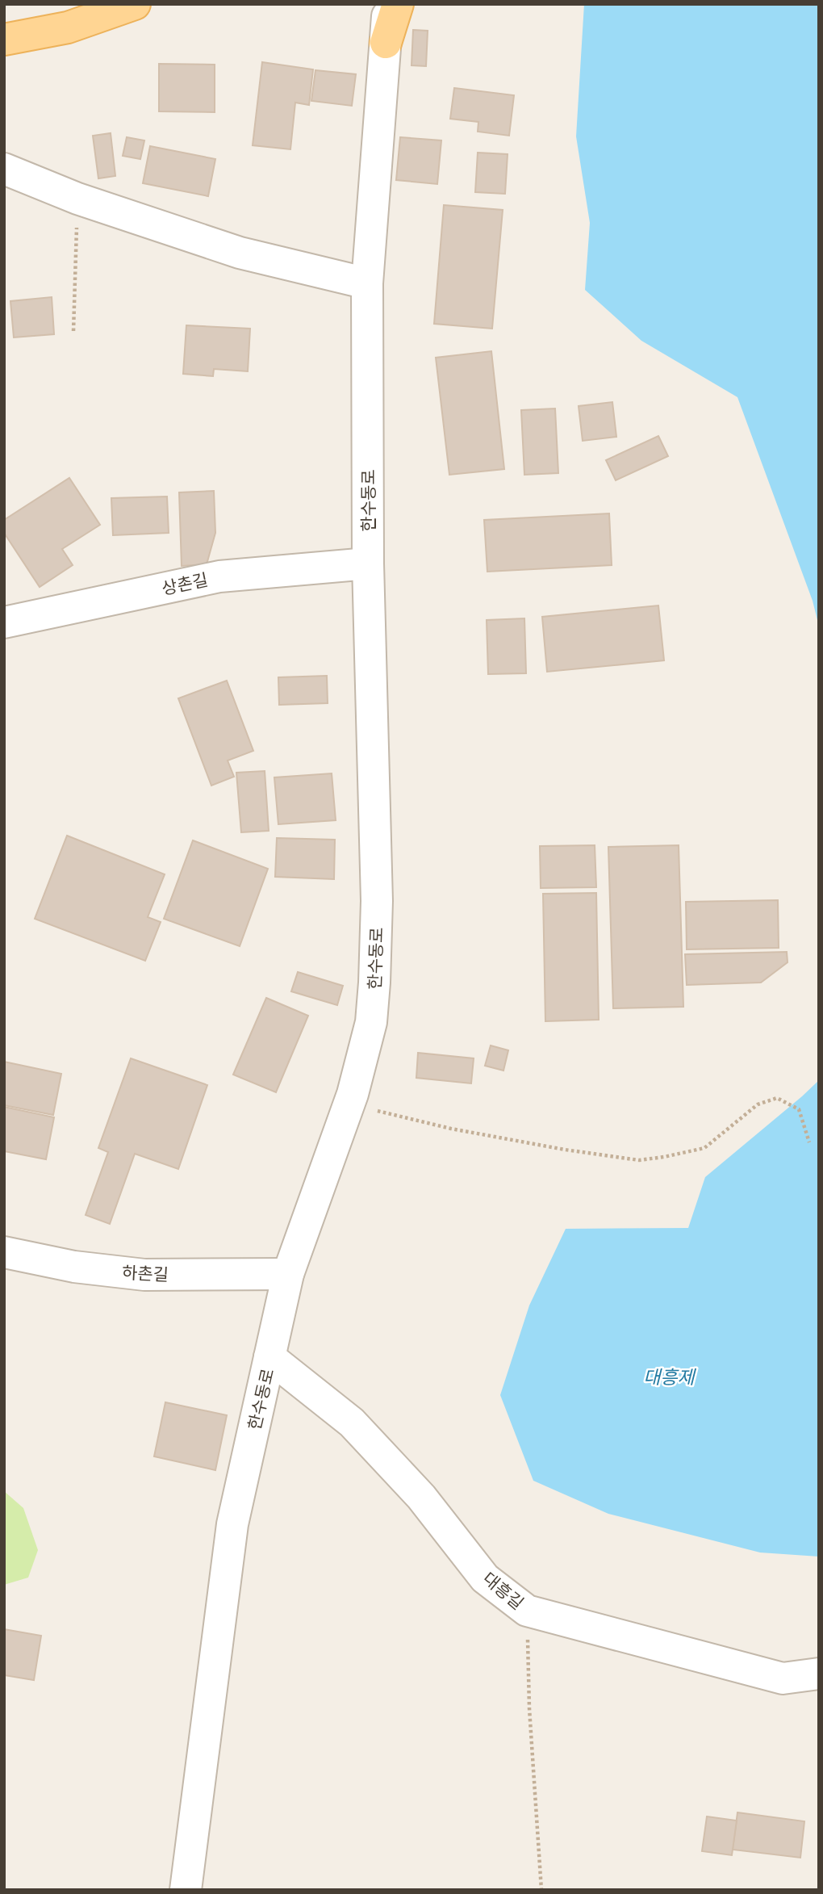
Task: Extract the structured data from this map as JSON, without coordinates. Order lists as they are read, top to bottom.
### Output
{
  "streets": {
    "street": [
      "한수동로",
      "상촌길",
      "하촌길",
      "대흥길"
    ]
  },
  "crossings": [
    ["한수동로", "상촌길"],
    ["한수동로", "하촌길"],
    ["한수동로", "대흥길"]
  ],
  "water": ["대흥제"]
}
